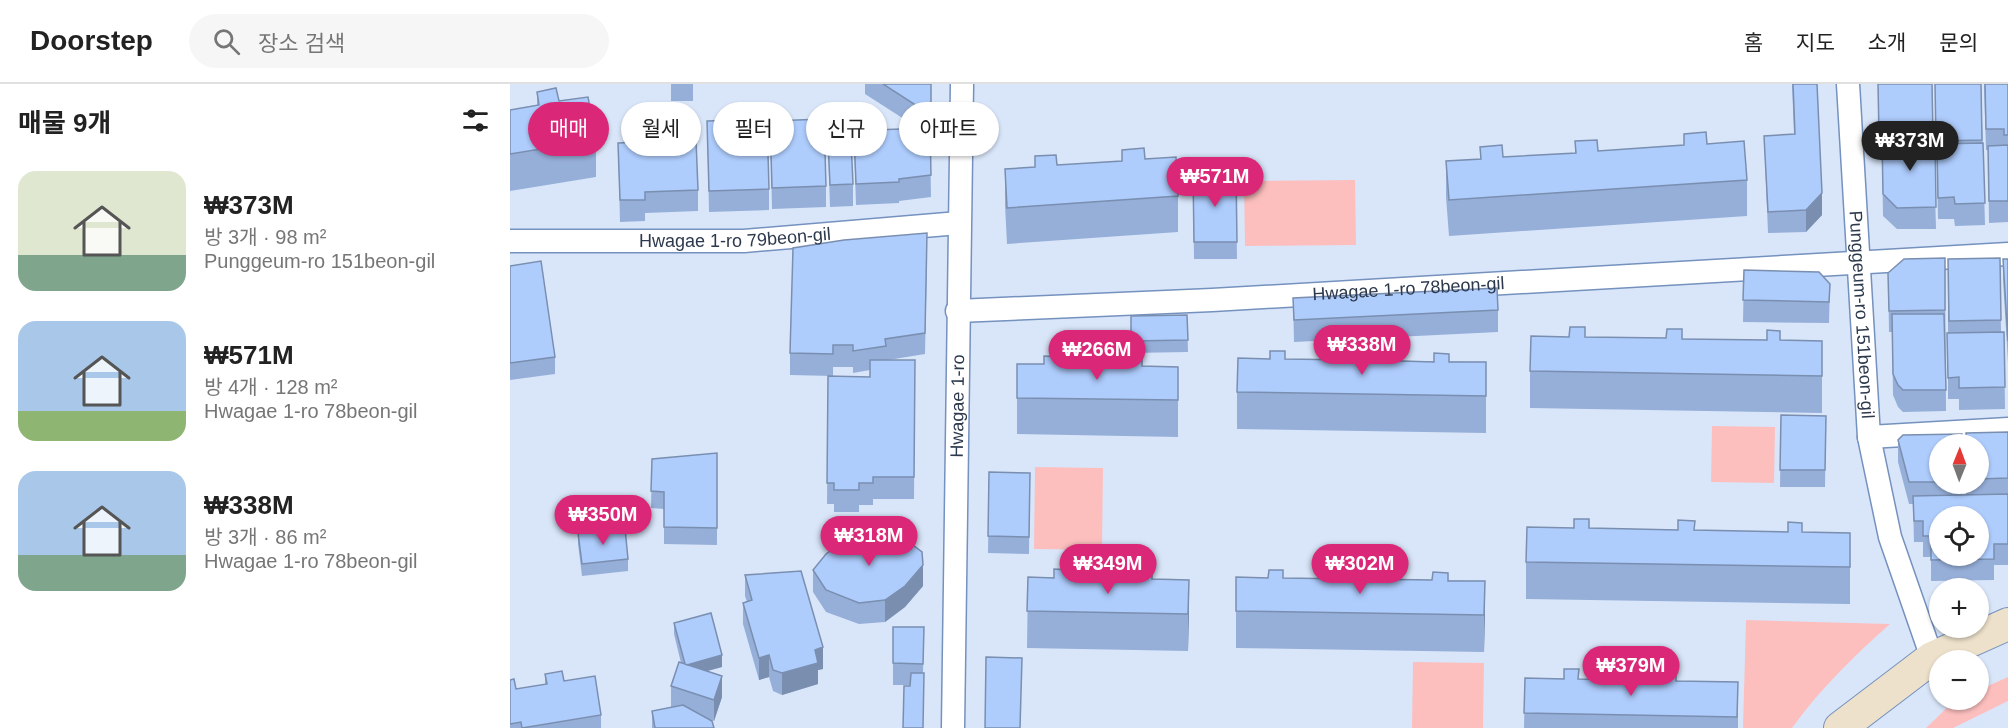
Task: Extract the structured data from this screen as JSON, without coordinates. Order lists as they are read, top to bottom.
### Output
{
  "streets": {
    "street": [
      "Hwagae 1-ro 79beon-gil",
      "Hwagae 1-ro 78beon-gil",
      "Punggeum-ro 151beon-gil",
      "Hwagae 1-ro"
    ]
  },
  "crossings": [
    ["Hwagae 1-ro 79beon-gil", "Hwagae 1-ro"],
    ["Hwagae 1-ro 78beon-gil", "Punggeum-ro 151beon-gil"],
    ["Hwagae 1-ro 78beon-gil", "Hwagae 1-ro"]
  ],
  "north": "top",
  "page": {
    "header": "Doorstep",
    "search": "장소 검색",
    "nav": [
      "홈",
      "지도",
      "소개",
      "문의"
    ],
    "heading": "매물 9개",
    "chip": [
      "매매",
      "월세",
      "필터",
      "신규",
      "아파트"
    ],
    "price": [
      "₩373M",
      "₩571M",
      "₩338M",
      "₩266M",
      "₩350M",
      "₩318M",
      "₩349M",
      "₩302M",
      "₩379M"
    ],
    "list": [
      {
        "name": "₩373M",
        "note": "방 3개 · 98 m² · Punggeum-ro 151beon-gil"
      },
      {
        "name": "₩571M",
        "note": "방 4개 · 128 m² · Hwagae 1-ro 78beon-gil"
      },
      {
        "name": "₩338M",
        "note": "방 3개 · 86 m² · Hwagae 1-ro 78beon-gil"
      }
    ],
    "map_buttons": ["+", "−"]
  }
}
